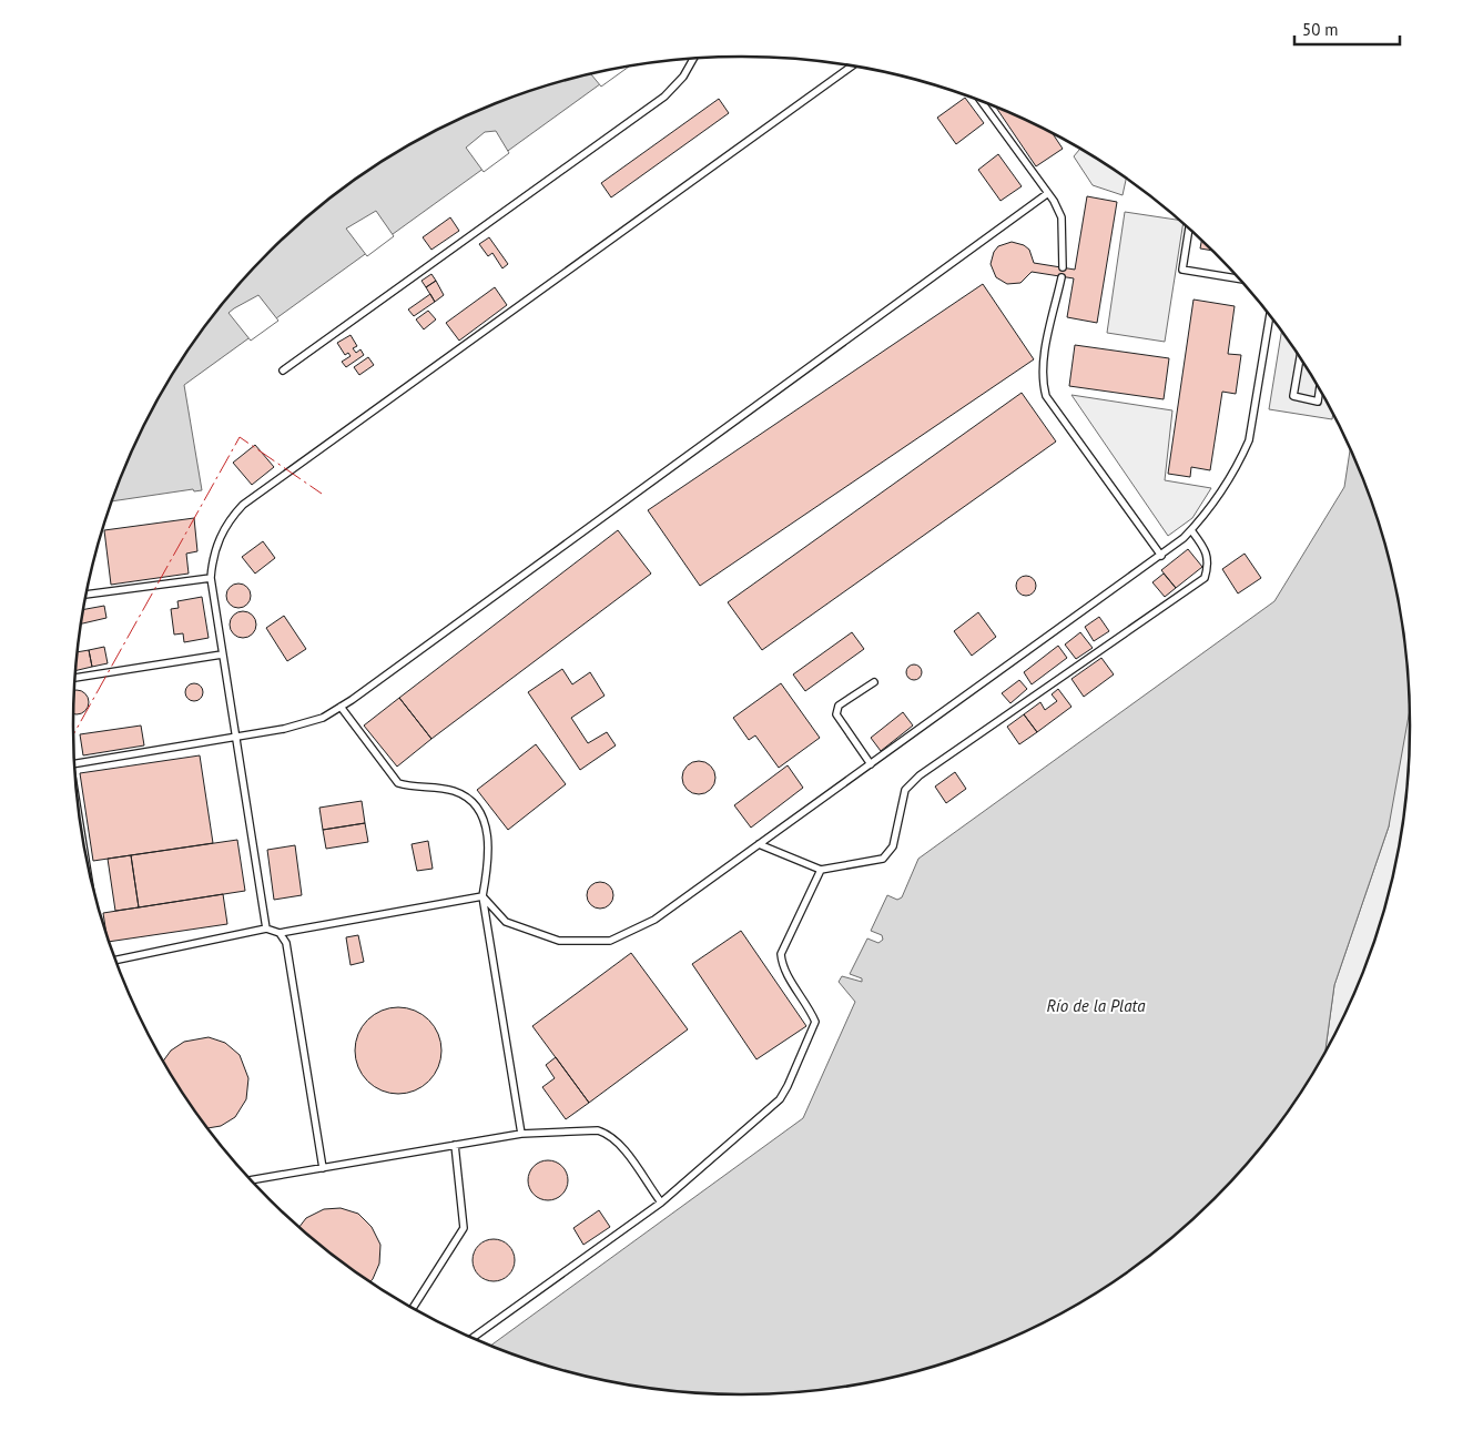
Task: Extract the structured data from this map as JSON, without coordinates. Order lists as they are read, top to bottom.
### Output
{
  "water": ["Río de la Plata"],
  "scale_bar": "50 m"
}
